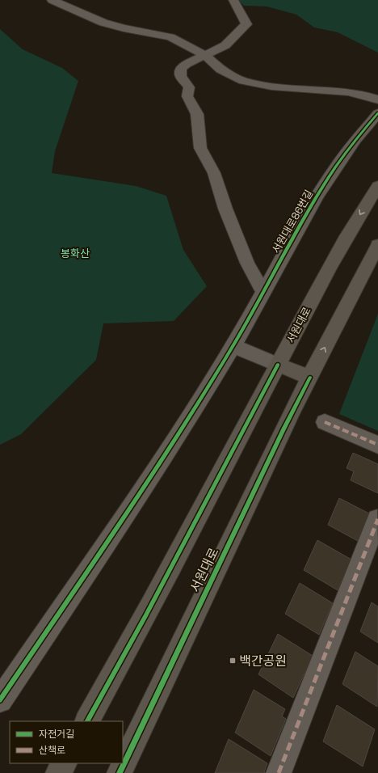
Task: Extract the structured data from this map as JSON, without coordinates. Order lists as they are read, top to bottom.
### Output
{
  "streets": {
    "street": ["서원대로86번길", "서원대로"]
  },
  "parks": ["봉화산"],
  "places": {
    "transit": ["백간공원"]
  },
  "legend": ["자전거길", "산책로"]
}
